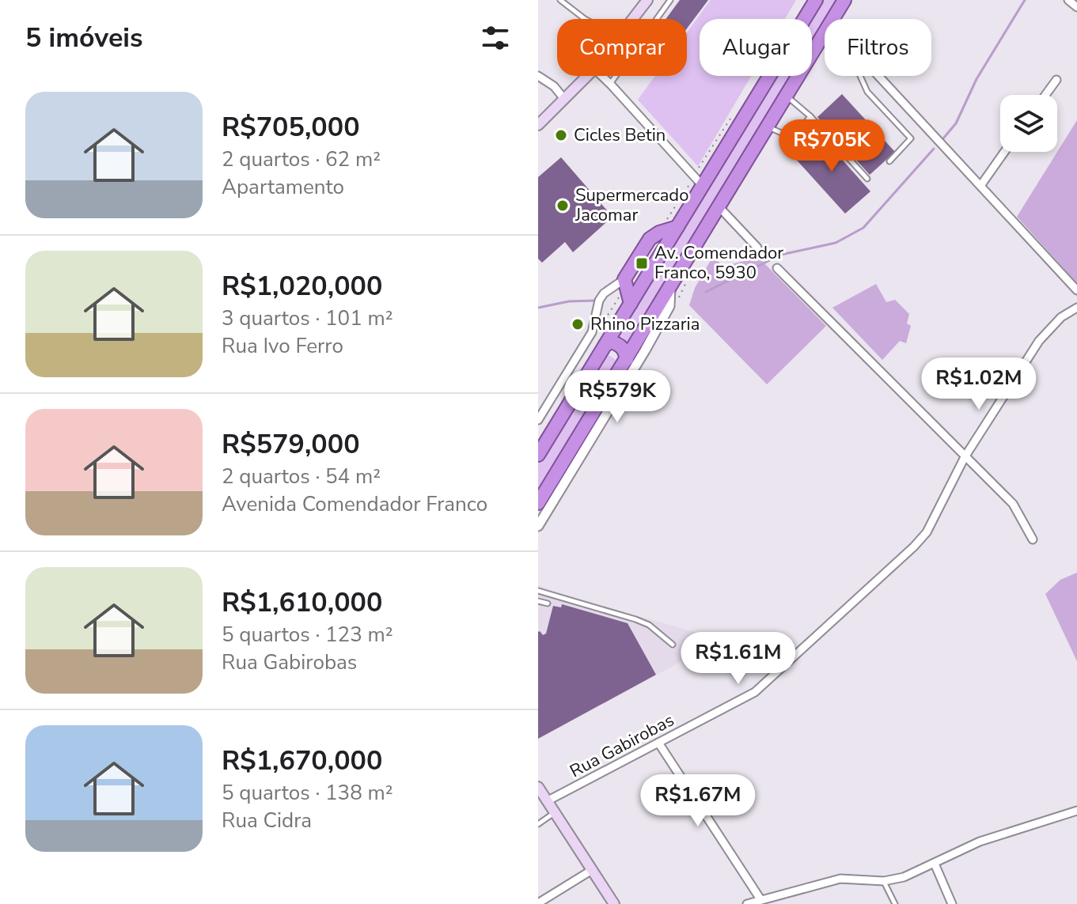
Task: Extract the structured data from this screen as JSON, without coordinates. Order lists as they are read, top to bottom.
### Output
{
  "streets": {
    "street": ["Rua Gabirobas"]
  },
  "places": {
    "other": ["Cicles Betin", "Supermercado Jacomar", "Rhino Pizzaria"],
    "transit": ["Av. Comendador Franco, 5930"]
  },
  "page": {
    "heading": "5 imóveis",
    "chip": ["Comprar", "Alugar", "Filtros"],
    "list": [
      {
        "name": "R$705,000",
        "note": "2 quartos · 62 m² · Apartamento"
      },
      {
        "name": "R$1,020,000",
        "note": "3 quartos · 101 m² · Rua Ivo Ferro"
      },
      {
        "name": "R$579,000",
        "note": "2 quartos · 54 m² · Avenida Comendador Franco"
      },
      {
        "name": "R$1,610,000",
        "note": "5 quartos · 123 m² · Rua Gabirobas"
      },
      {
        "name": "R$1,670,000",
        "note": "5 quartos · 138 m² · Rua Cidra"
      }
    ],
    "price": [
      "R$705K",
      "R$1.02M",
      "R$579K",
      "R$1.61M",
      "R$1.67M"
    ]
  }
}
